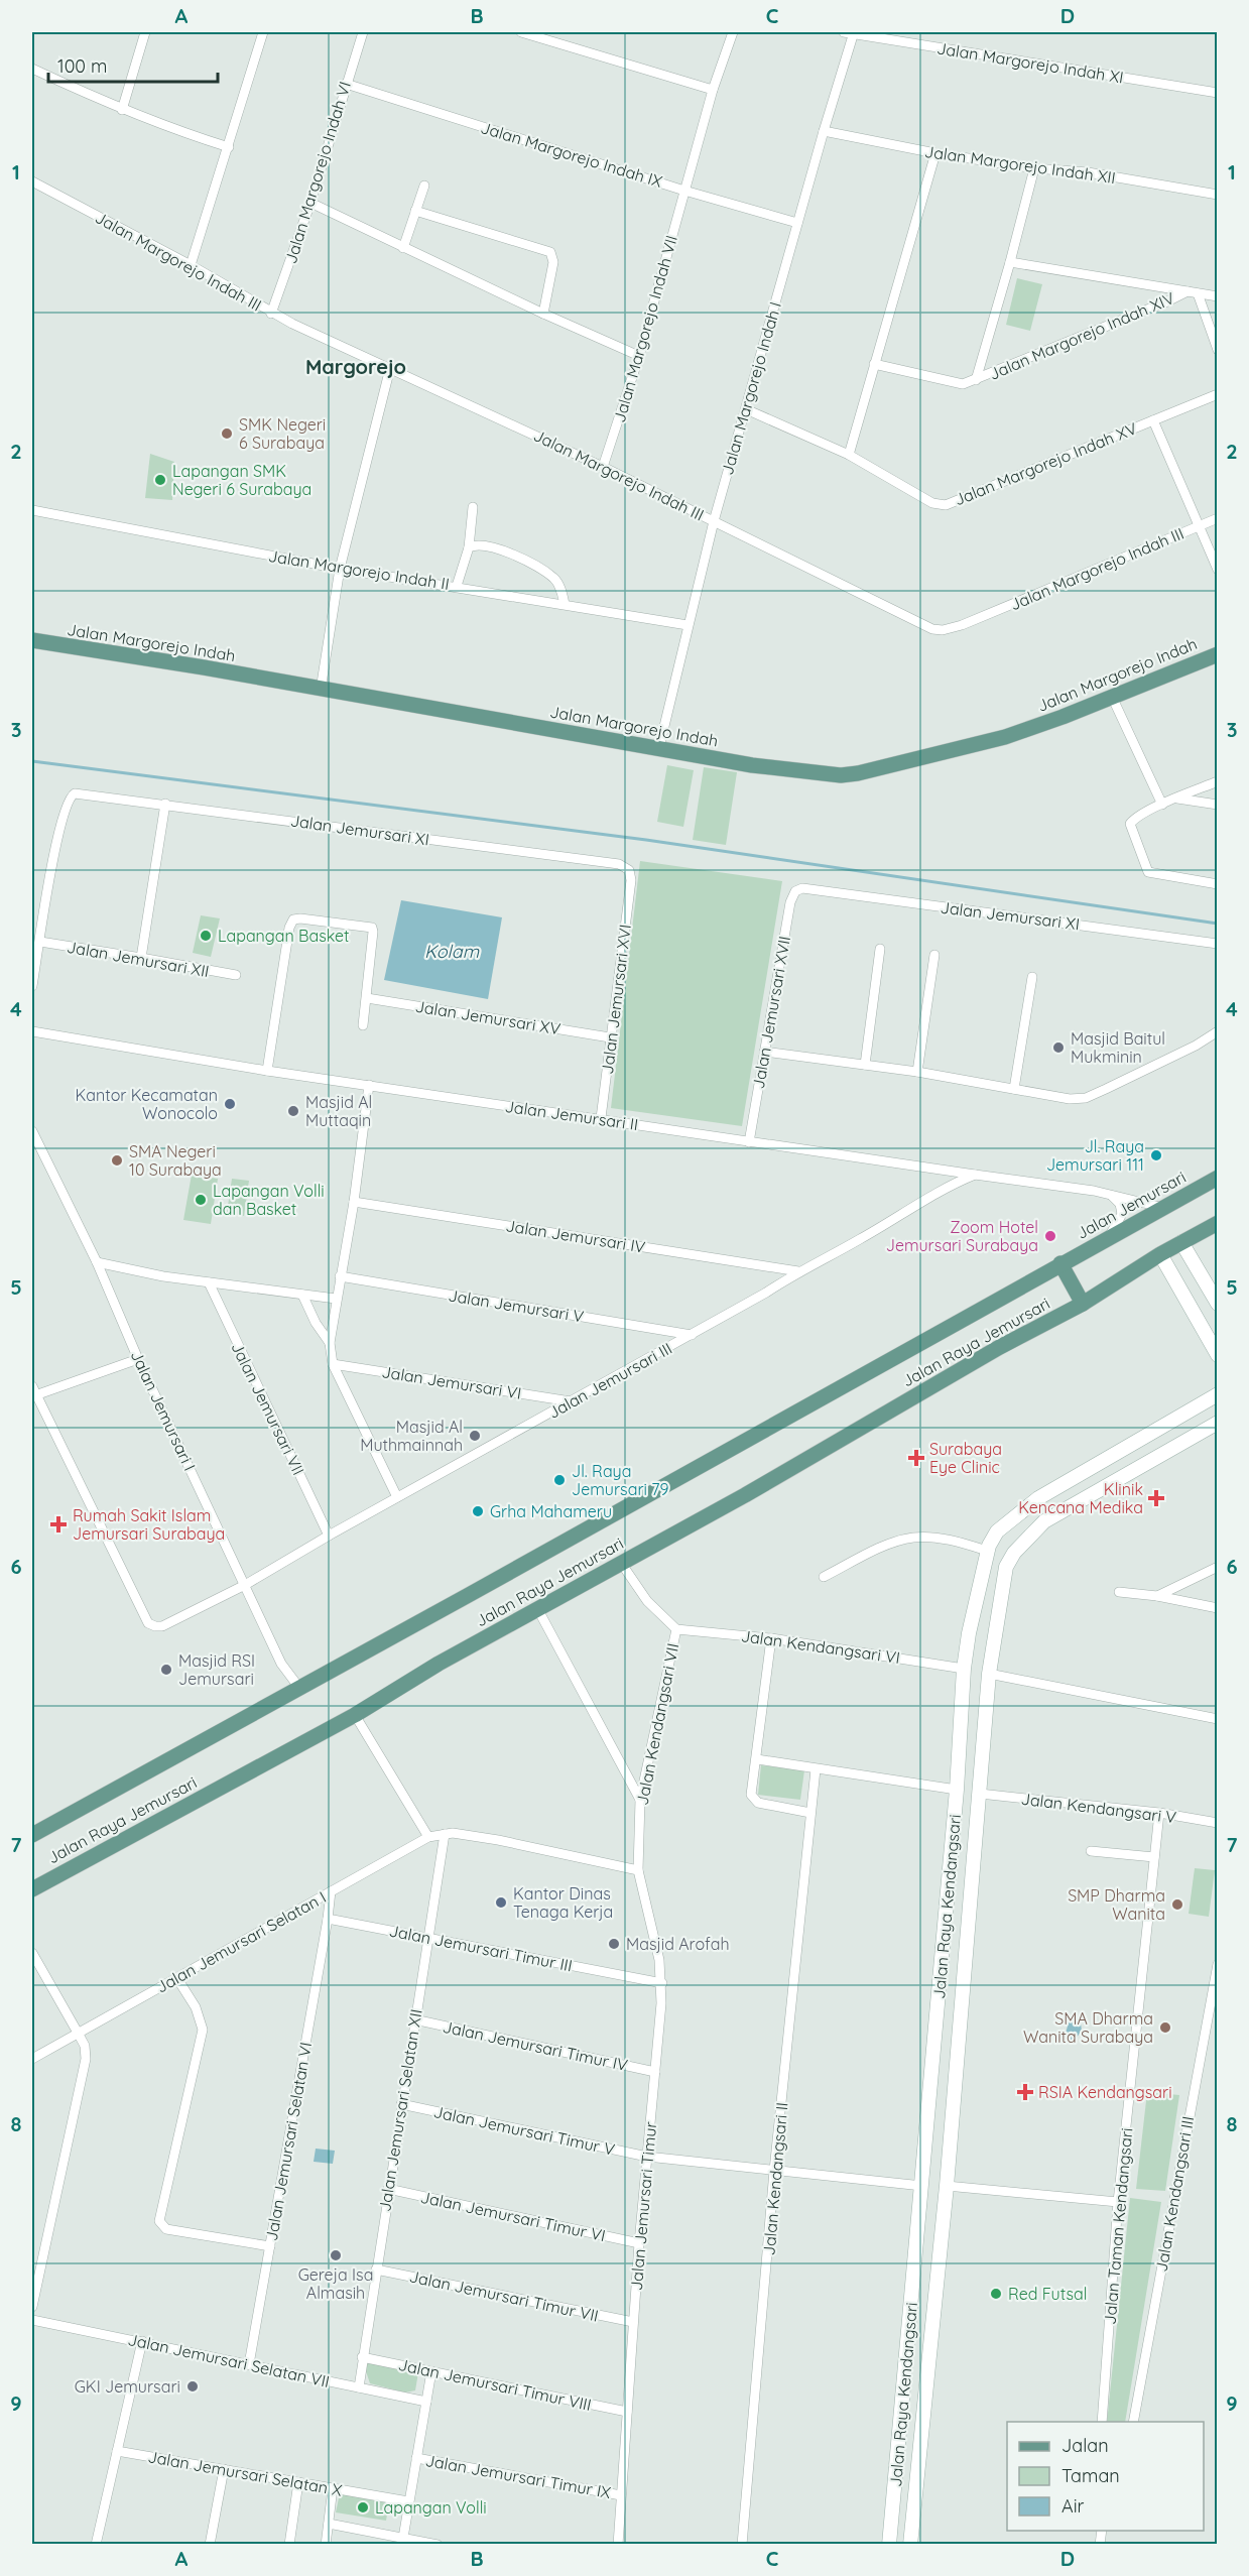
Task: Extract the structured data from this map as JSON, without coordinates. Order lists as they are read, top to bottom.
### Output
{
  "streets": {
    "main road": [
      "Jalan Margorejo Indah",
      "Jalan Jemursari",
      "Jalan Raya Jemursari",
      "Jalan Raya Kendangsari"
    ],
    "street": [
      "Jalan Margorejo Indah XI",
      "Jalan Margorejo Indah IX",
      "Jalan Margorejo Indah XII",
      "Jalan Margorejo Indah VI",
      "Jalan Margorejo Indah III",
      "Jalan Margorejo Indah VII",
      "Jalan Margorejo Indah XIV",
      "Jalan Margorejo Indah I",
      "Jalan Margorejo Indah XV",
      "Jalan Margorejo Indah II",
      "Jalan Jemursari XI",
      "Jalan Jemursari XII",
      "Jalan Jemursari XVI",
      "Jalan Jemursari XVII",
      "Jalan Jemursari XV",
      "Jalan Jemursari II",
      "Jalan Jemursari IV",
      "Jalan Jemursari V",
      "Jalan Jemursari III",
      "Jalan Jemursari VI",
      "Jalan Jemursari VII",
      "Jalan Jemursari I",
      "Jalan Kendangsari VI",
      "Jalan Kendangsari VII",
      "Jalan Kendangsari V",
      "Jalan Jemursari Selatan I",
      "Jalan Jemursari Timur III",
      "Jalan Jemursari Timur IV",
      "Jalan Jemursari Selatan XII",
      "Jalan Jemursari Timur V",
      "Jalan Jemursari Selatan VI",
      "Jalan Kendangsari II",
      "Jalan Kendangsari III",
      "Jalan Jemursari Timur",
      "Jalan Jemursari Timur VI",
      "Jalan Taman Kendangsari",
      "Jalan Jemursari Timur VII",
      "Jalan Jemursari Selatan VII",
      "Jalan Jemursari Timur VIII",
      "Jalan Jemursari Selatan X",
      "Jalan Jemursari Timur IX"
    ]
  },
  "crossings": [
    ["Jalan Margorejo Indah XI", "Jalan Margorejo Indah I"],
    ["Jalan Margorejo Indah IX", "Jalan Margorejo Indah VI"],
    ["Jalan Margorejo Indah IX", "Jalan Margorejo Indah VII"],
    ["Jalan Margorejo Indah IX", "Jalan Margorejo Indah I"],
    ["Jalan Margorejo Indah XII", "Jalan Margorejo Indah XIV"],
    ["Jalan Margorejo Indah XII", "Jalan Margorejo Indah I"],
    ["Jalan Margorejo Indah VI", "Jalan Margorejo Indah III"],
    ["Jalan Margorejo Indah III", "Jalan Margorejo Indah VII"],
    ["Jalan Margorejo Indah III", "Jalan Margorejo Indah I"],
    ["Jalan Margorejo Indah I", "Jalan Margorejo Indah XV"],
    ["Jalan Margorejo Indah I", "Jalan Margorejo Indah II"],
    ["Jalan Margorejo Indah I", "Jalan Margorejo Indah"],
    ["Jalan Jemursari XI", "Jalan Jemursari XII"],
    ["Jalan Jemursari XI", "Jalan Jemursari XVI"],
    ["Jalan Jemursari XI", "Jalan Jemursari XVII"],
    ["Jalan Jemursari XVI", "Jalan Jemursari XV"],
    ["Jalan Jemursari XVI", "Jalan Jemursari II"],
    ["Jalan Jemursari XVII", "Jalan Jemursari II"],
    ["Jalan Jemursari II", "Jalan Jemursari"],
    ["Jalan Jemursari II", "Jalan Jemursari III"],
    ["Jalan Jemursari", "Jalan Raya Jemursari"],
    ["Jalan Jemursari IV", "Jalan Jemursari III"],
    ["Jalan Jemursari V", "Jalan Jemursari III"],
    ["Jalan Raya Jemursari", "Jalan Jemursari I"],
    ["Jalan Raya Jemursari", "Jalan Kendangsari VII"],
    ["Jalan Jemursari III", "Jalan Jemursari VI"],
    ["Jalan Jemursari III", "Jalan Jemursari VII"],
    ["Jalan Jemursari III", "Jalan Jemursari I"],
    ["Jalan Kendangsari VI", "Jalan Kendangsari VII"],
    ["Jalan Kendangsari VI", "Jalan Raya Kendangsari"],
    ["Jalan Kendangsari VII", "Jalan Jemursari Selatan I"],
    ["Jalan Kendangsari VII", "Jalan Jemursari Timur"],
    ["Jalan Kendangsari V", "Jalan Raya Kendangsari"],
    ["Jalan Kendangsari V", "Jalan Taman Kendangsari"],
    ["Jalan Raya Kendangsari", "Jalan Jemursari Timur V"],
    ["Jalan Jemursari Selatan I", "Jalan Jemursari Selatan XII"],
    ["Jalan Jemursari Selatan I", "Jalan Jemursari Timur"],
    ["Jalan Jemursari Timur III", "Jalan Jemursari Selatan XII"],
    ["Jalan Jemursari Timur III", "Jalan Jemursari Selatan VI"],
    ["Jalan Jemursari Timur III", "Jalan Jemursari Timur"],
    ["Jalan Jemursari Timur IV", "Jalan Jemursari Selatan XII"],
    ["Jalan Jemursari Timur IV", "Jalan Jemursari Timur"],
    ["Jalan Jemursari Selatan XII", "Jalan Jemursari Timur V"],
    ["Jalan Jemursari Selatan XII", "Jalan Jemursari Timur VI"],
    ["Jalan Jemursari Selatan XII", "Jalan Jemursari Timur VII"],
    ["Jalan Jemursari Selatan XII", "Jalan Jemursari Selatan VII"],
    ["Jalan Jemursari Selatan XII", "Jalan Jemursari Timur VIII"],
    ["Jalan Jemursari Timur V", "Jalan Kendangsari II"],
    ["Jalan Jemursari Timur V", "Jalan Jemursari Timur"],
    ["Jalan Jemursari Selatan VI", "Jalan Jemursari Selatan VII"],
    ["Jalan Jemursari Timur", "Jalan Jemursari Timur VI"],
    ["Jalan Jemursari Timur", "Jalan Jemursari Timur VII"],
    ["Jalan Jemursari Timur", "Jalan Jemursari Timur VIII"],
    ["Jalan Jemursari Timur", "Jalan Jemursari Timur IX"]
  ],
  "districts": ["Margorejo"],
  "water": ["Kolam"],
  "places": {
    "other": [
      "SMK Negeri 6 Surabaya",
      "Lapangan SMK Negeri 6 Surabaya",
      "Lapangan Basket",
      "Masjid Baitul Mukminin",
      "Kantor Kecamatan Wonocolo",
      "Masjid Al Muttaqin",
      "Jl. Raya Jemursari 111",
      "SMA Negeri 10 Surabaya",
      "Lapangan Volli dan Basket",
      "Zoom Hotel Jemursari Surabaya",
      "Masjid Al Muthmainnah",
      "Jl. Raya Jemursari 79",
      "Grha Mahameru",
      "Masjid RSI Jemursari",
      "Kantor Dinas Tenaga Kerja",
      "SMP Dharma Wanita",
      "Masjid Arofah",
      "SMA Dharma Wanita Surabaya",
      "Gereja Isa Almasih",
      "Red Futsal",
      "GKI Jemursari",
      "Lapangan Volli"
    ],
    "health": [
      "Surabaya Eye Clinic",
      "Klinik Kencana Medika",
      "Rumah Sakit Islam Jemursari Surabaya",
      "RSIA Kendangsari"
    ]
  },
  "legend": ["Jalan", "Taman", "Air"],
  "scale_bar": "100 m",
  "grid": {
    "columns": [
      "A",
      "B",
      "C",
      "D"
    ],
    "rows": [
      "1",
      "2",
      "3",
      "4",
      "5",
      "6",
      "7",
      "8",
      "9"
    ]
  }
}
